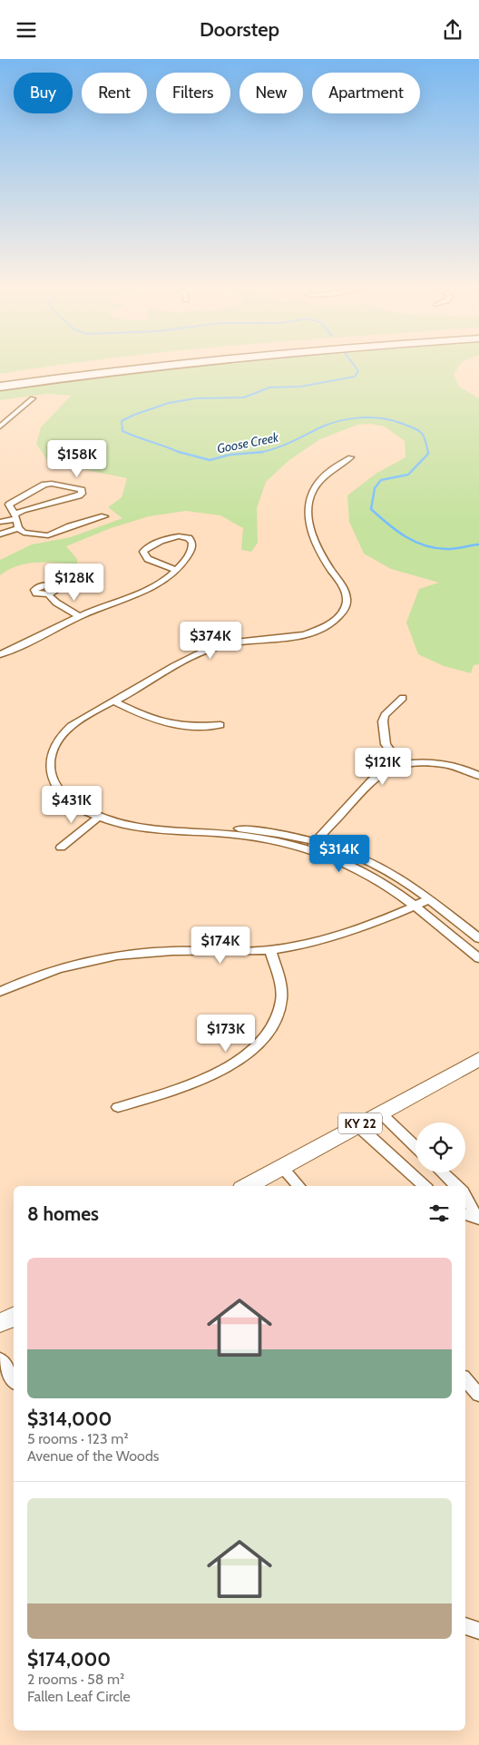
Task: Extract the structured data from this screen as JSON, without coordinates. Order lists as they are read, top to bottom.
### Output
{
  "streets": {
    "main road": ["KY 22"]
  },
  "water": ["Goose Creek"],
  "page": {
    "header": "Doorstep",
    "chip": [
      "Buy",
      "Rent",
      "Filters",
      "New",
      "Apartment"
    ],
    "price": [
      "$158K",
      "$128K",
      "$374K",
      "$121K",
      "$431K",
      "$314K",
      "$174K",
      "$173K"
    ],
    "heading": "8 homes",
    "list": [
      {
        "name": "$314,000",
        "note": "5 rooms · 123 m² · Avenue of the Woods"
      },
      {
        "name": "$174,000",
        "note": "2 rooms · 58 m² · Fallen Leaf Circle"
      }
    ]
  }
}
